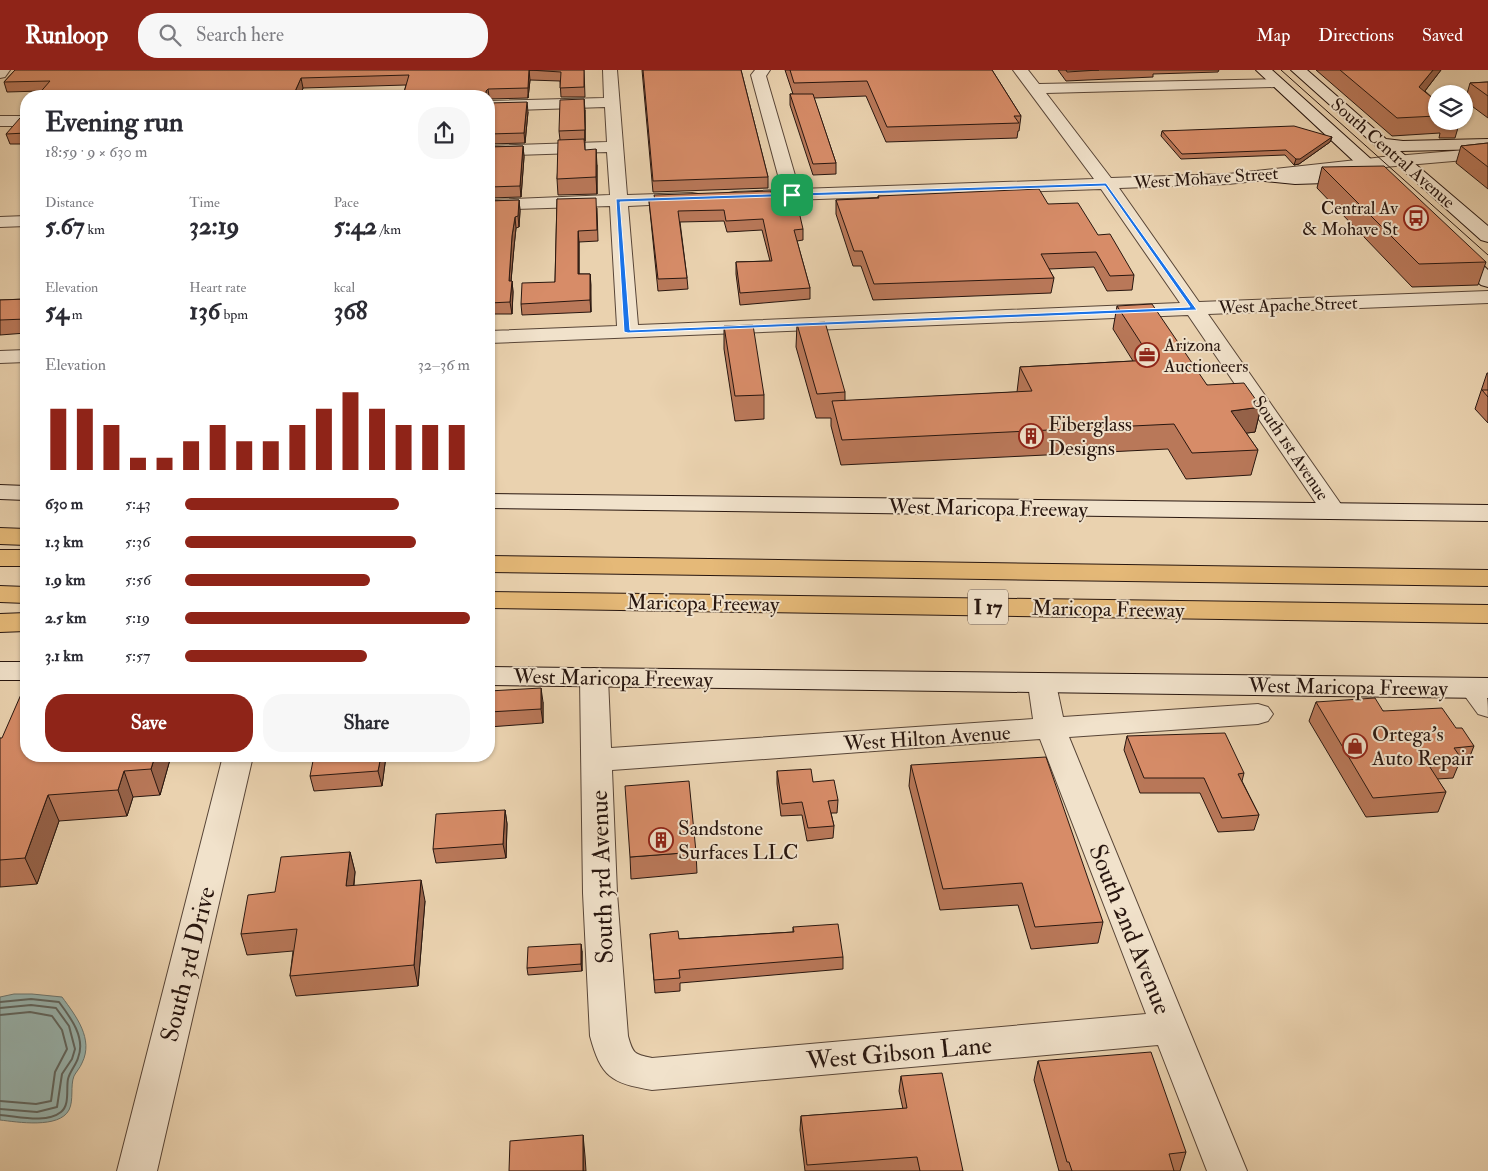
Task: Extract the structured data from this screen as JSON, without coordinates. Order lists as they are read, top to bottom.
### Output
{
  "streets": {
    "highway": ["Maricopa Freeway", "I 17"],
    "street": [
      "South Central Avenue",
      "West Mohave Street",
      "West Apache Street",
      "South 1st Avenue",
      "West Maricopa Freeway",
      "West Hilton Avenue",
      "South 3rd Avenue",
      "South 2nd Avenue",
      "South 3rd Drive",
      "West Gibson Lane"
    ]
  },
  "crossings": [
    ["South Central Avenue", "West Mohave Street"],
    ["West Mohave Street", "South 1st Avenue"],
    ["West Apache Street", "South 1st Avenue"],
    ["South 1st Avenue", "West Maricopa Freeway"],
    ["West Maricopa Freeway", "South 3rd Avenue"],
    ["West Maricopa Freeway", "South 2nd Avenue"],
    ["West Hilton Avenue", "South 3rd Avenue"],
    ["West Hilton Avenue", "South 2nd Avenue"],
    ["South 3rd Avenue", "West Gibson Lane"],
    ["South 2nd Avenue", "West Gibson Lane"]
  ],
  "places": {
    "bus stop": ["Central Av & Mohave St"],
    "office": ["Arizona Auctioneers"],
    "building": ["Fiberglass Designs", "Sandstone Surfaces LLC"],
    "shop": ["Ortega's Auto Repair"]
  },
  "page": {
    "header": "Runloop",
    "search": "Search here",
    "nav": ["Map", "Directions", "Saved"],
    "heading": ["Evening run", "18:59 · 9 × 630 m"],
    "stats": [
      ["Distance", "5.67 km"],
      ["Time", "32:19"],
      ["Pace", "5:42 /km"],
      ["Elevation", "54 m"],
      ["Heart rate", "136 bpm"],
      ["kcal", "368"]
    ],
    "chart": ["Elevation", "32–36 m"],
    "list": [
      {
        "name": "630 m",
        "note": "5:43"
      },
      {
        "name": "1.3 km",
        "note": "5:36"
      },
      {
        "name": "1.9 km",
        "note": "5:56"
      },
      {
        "name": "2.5 km",
        "note": "5:19"
      },
      {
        "name": "3.1 km",
        "note": "5:57"
      }
    ],
    "buttons": ["Save", "Share"]
  }
}
